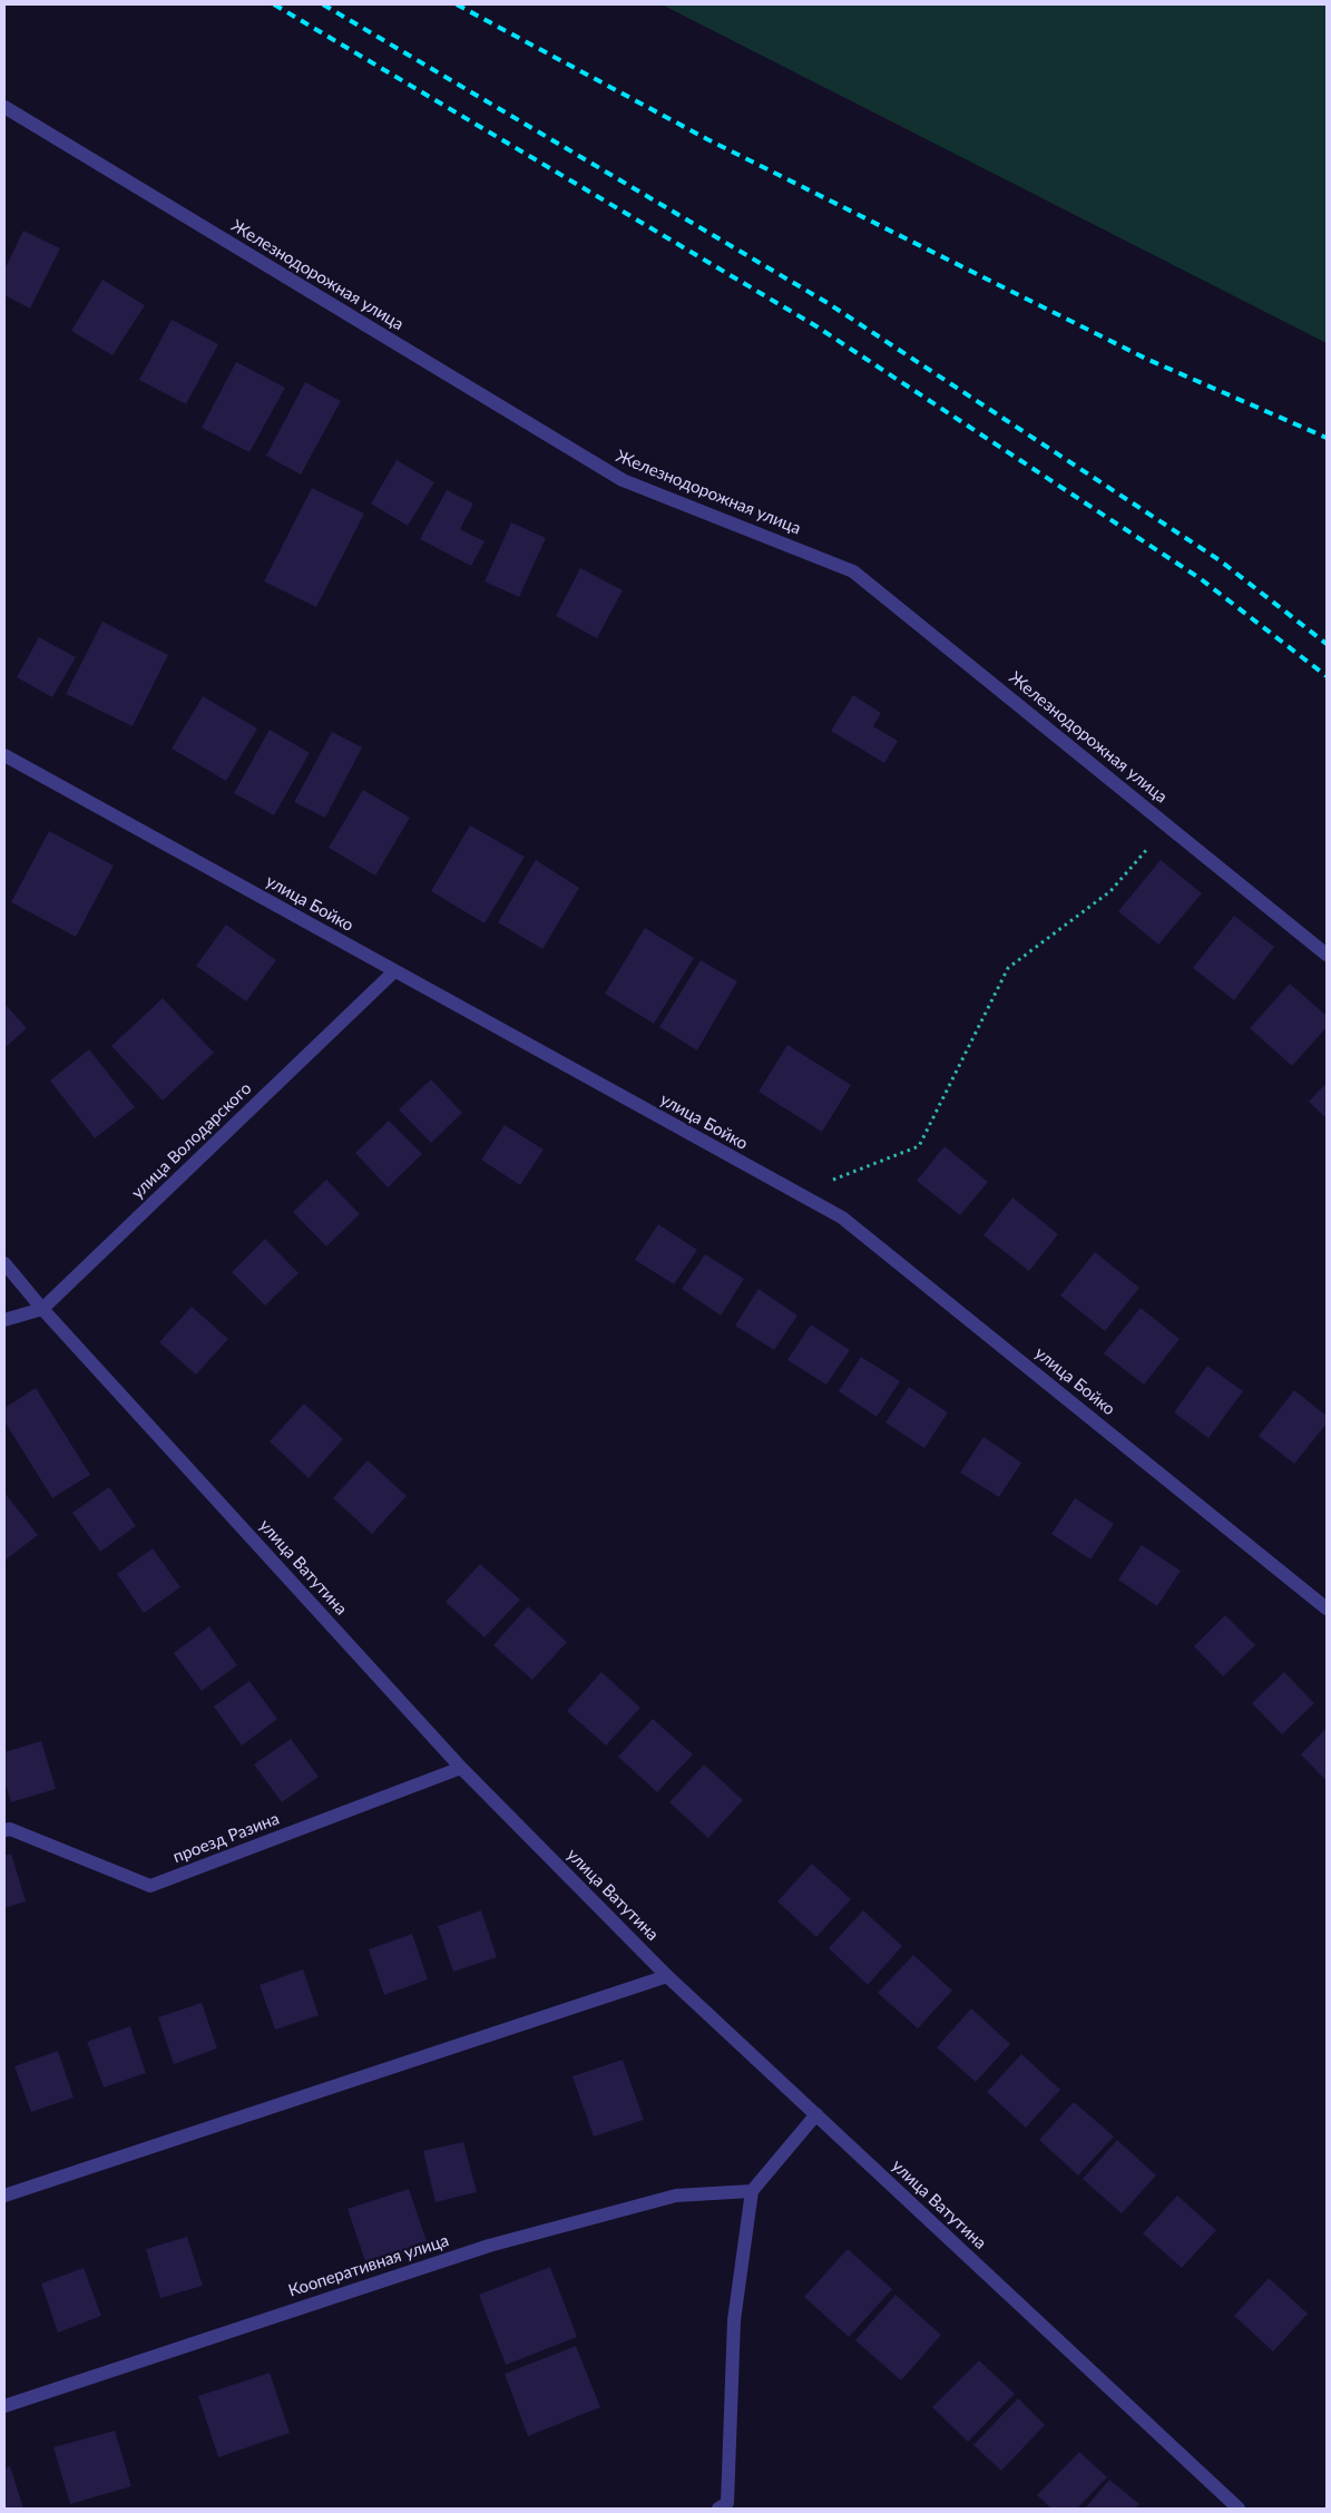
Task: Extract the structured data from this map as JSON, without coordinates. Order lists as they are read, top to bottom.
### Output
{
  "streets": {
    "street": [
      "Железнодорожная улица",
      "улица Бойко",
      "улица Володарского",
      "улица Ватутина",
      "проезд Разина",
      "Кооперативная улица"
    ]
  },
  "crossings": [
    ["улица Бойко", "улица Володарского"],
    ["улица Володарского", "улица Ватутина"],
    ["улица Ватутина", "проезд Разина"]
  ]
}
